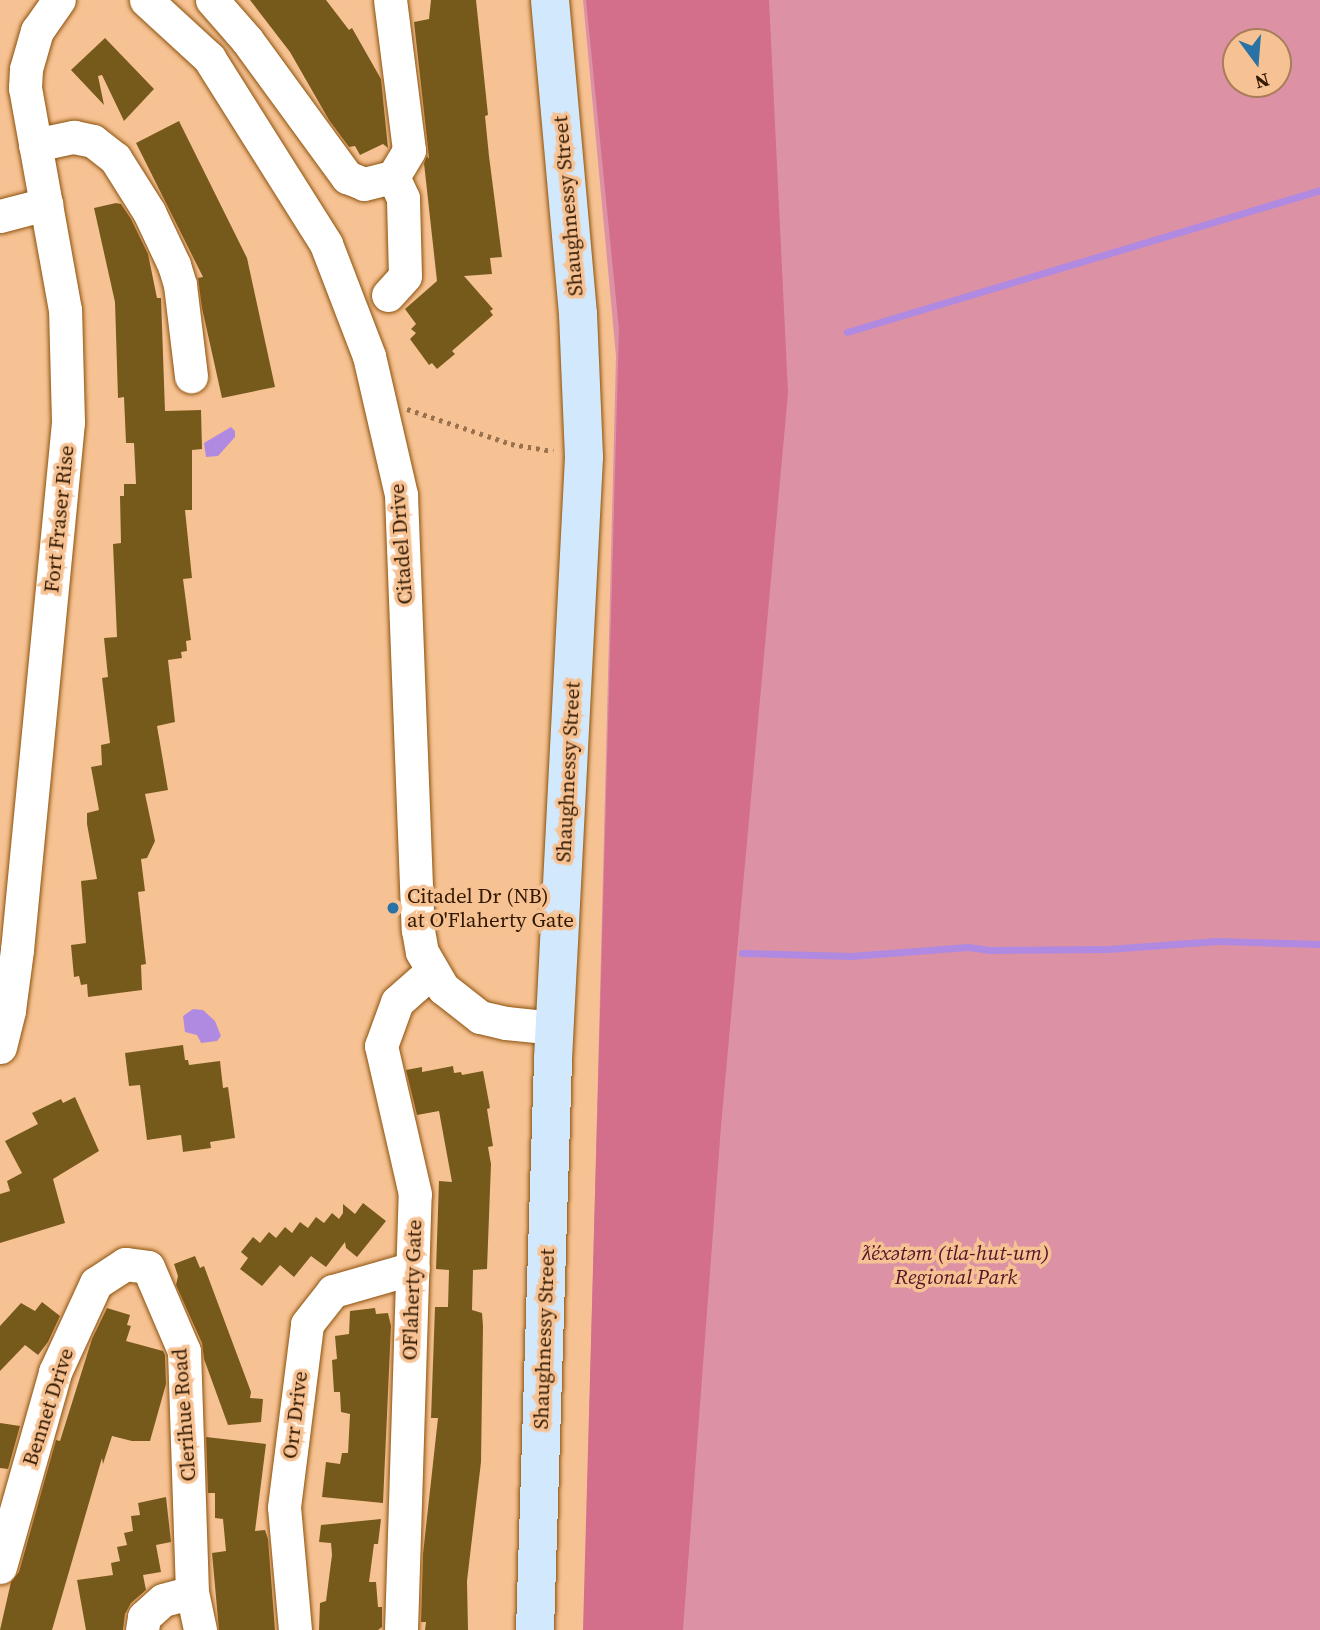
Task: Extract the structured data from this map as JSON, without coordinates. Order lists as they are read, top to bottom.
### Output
{
  "streets": {
    "main road": ["Shaughnessy Street"],
    "street": [
      "Fort Fraser Rise",
      "Citadel Drive",
      "OFlaherty Gate",
      "Bennet Drive",
      "Clerihue Road",
      "Orr Drive"
    ]
  },
  "crossings": [
    ["Shaughnessy Street", "Citadel Drive"],
    ["Citadel Drive", "OFlaherty Gate"],
    ["OFlaherty Gate", "Orr Drive"],
    ["Bennet Drive", "Clerihue Road"]
  ],
  "parks": ["ƛ̓éxətəm (tla-hut-um) Regional Park"],
  "places": ["Citadel Dr (NB) at O'Flaherty Gate"],
  "north": "bottom"
}
